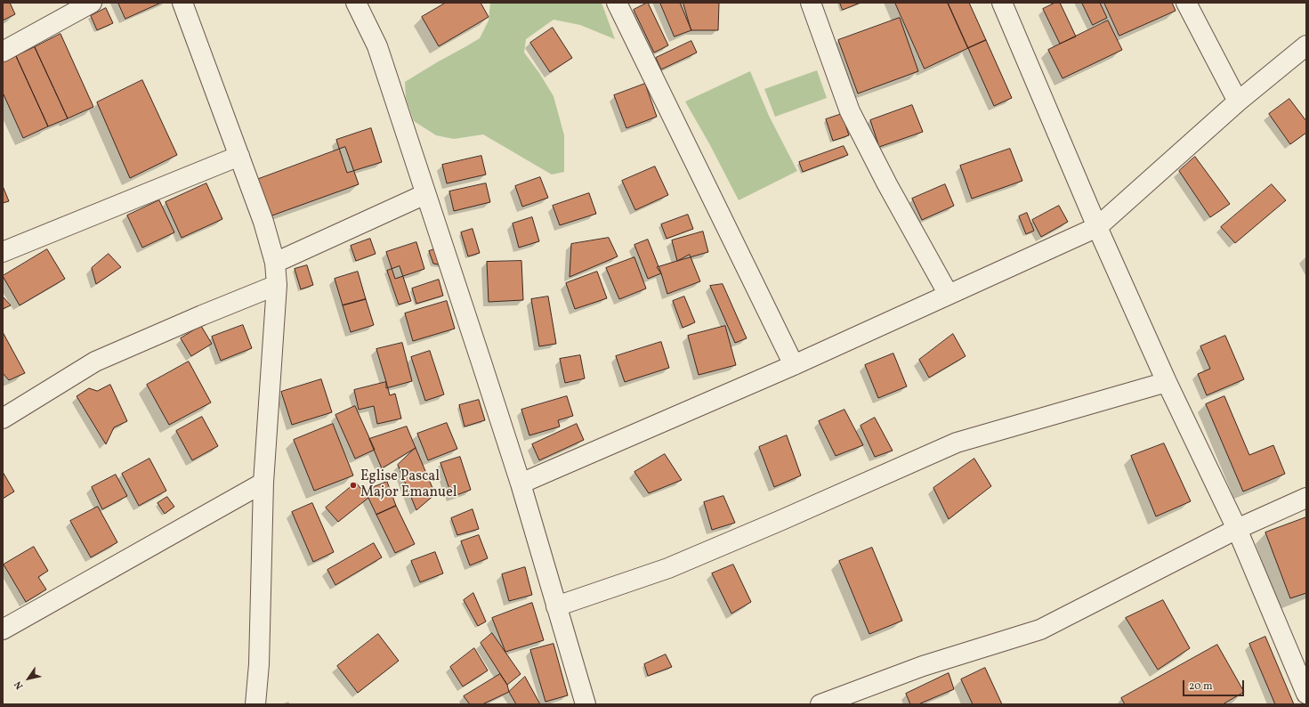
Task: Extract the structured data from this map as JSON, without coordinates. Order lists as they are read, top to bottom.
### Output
{
  "places": ["Eglise Pascal Major Emanuel"],
  "scale_bar": "20 m",
  "north": "bottom left"
}
